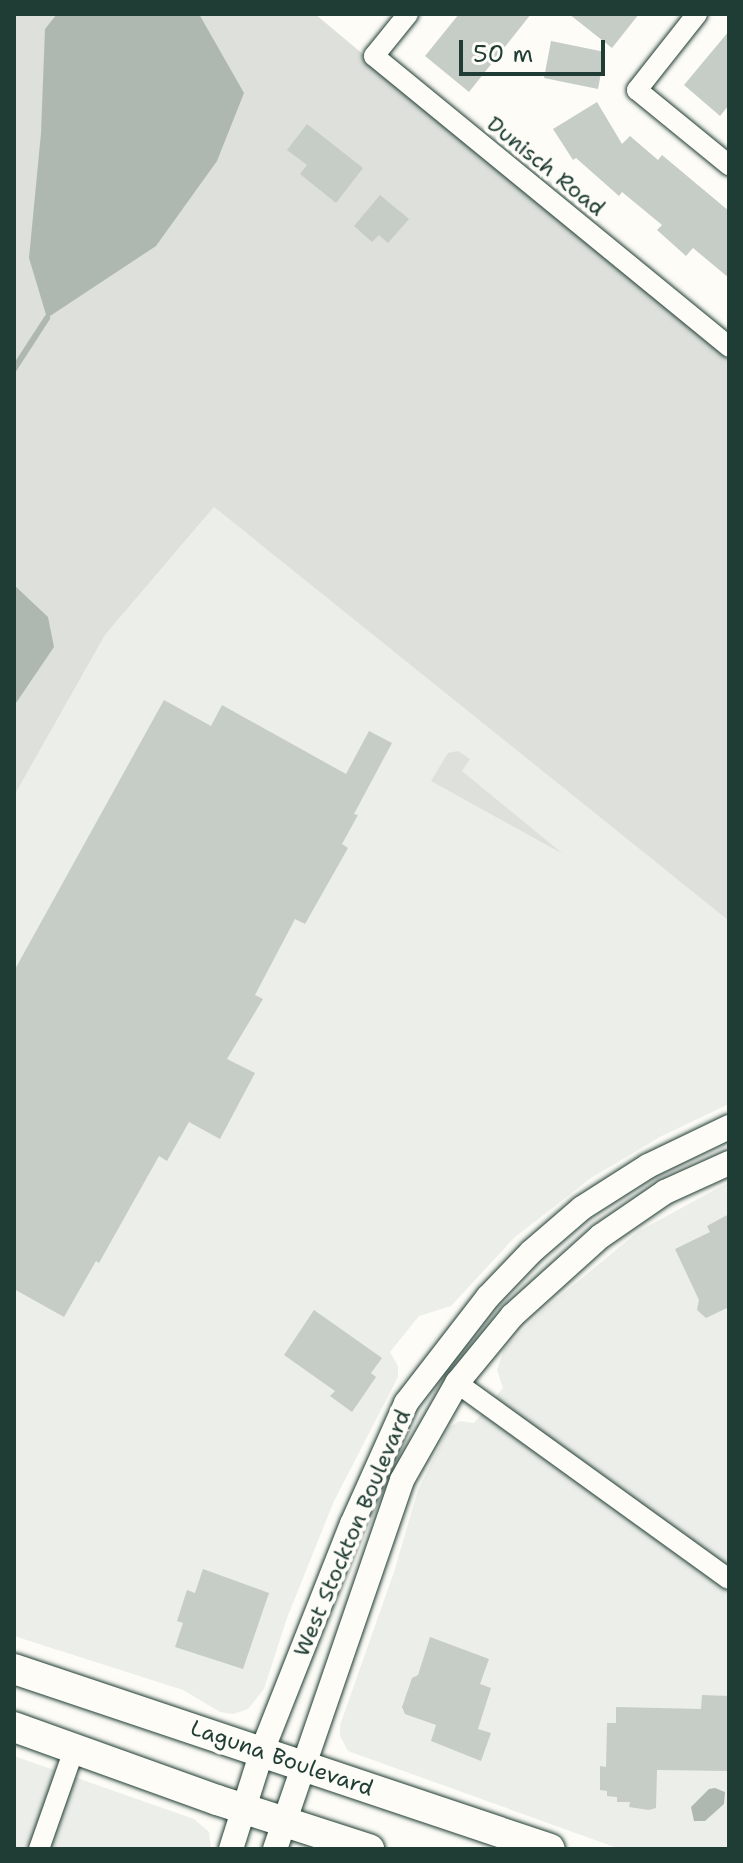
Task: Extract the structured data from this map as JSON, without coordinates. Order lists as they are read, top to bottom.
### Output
{
  "streets": {
    "main road": ["Laguna Boulevard"],
    "street": ["Dunisch Road", "West Stockton Boulevard"]
  },
  "crossings": [
    ["West Stockton Boulevard", "Laguna Boulevard"]
  ],
  "scale_bar": "50 m"
}
